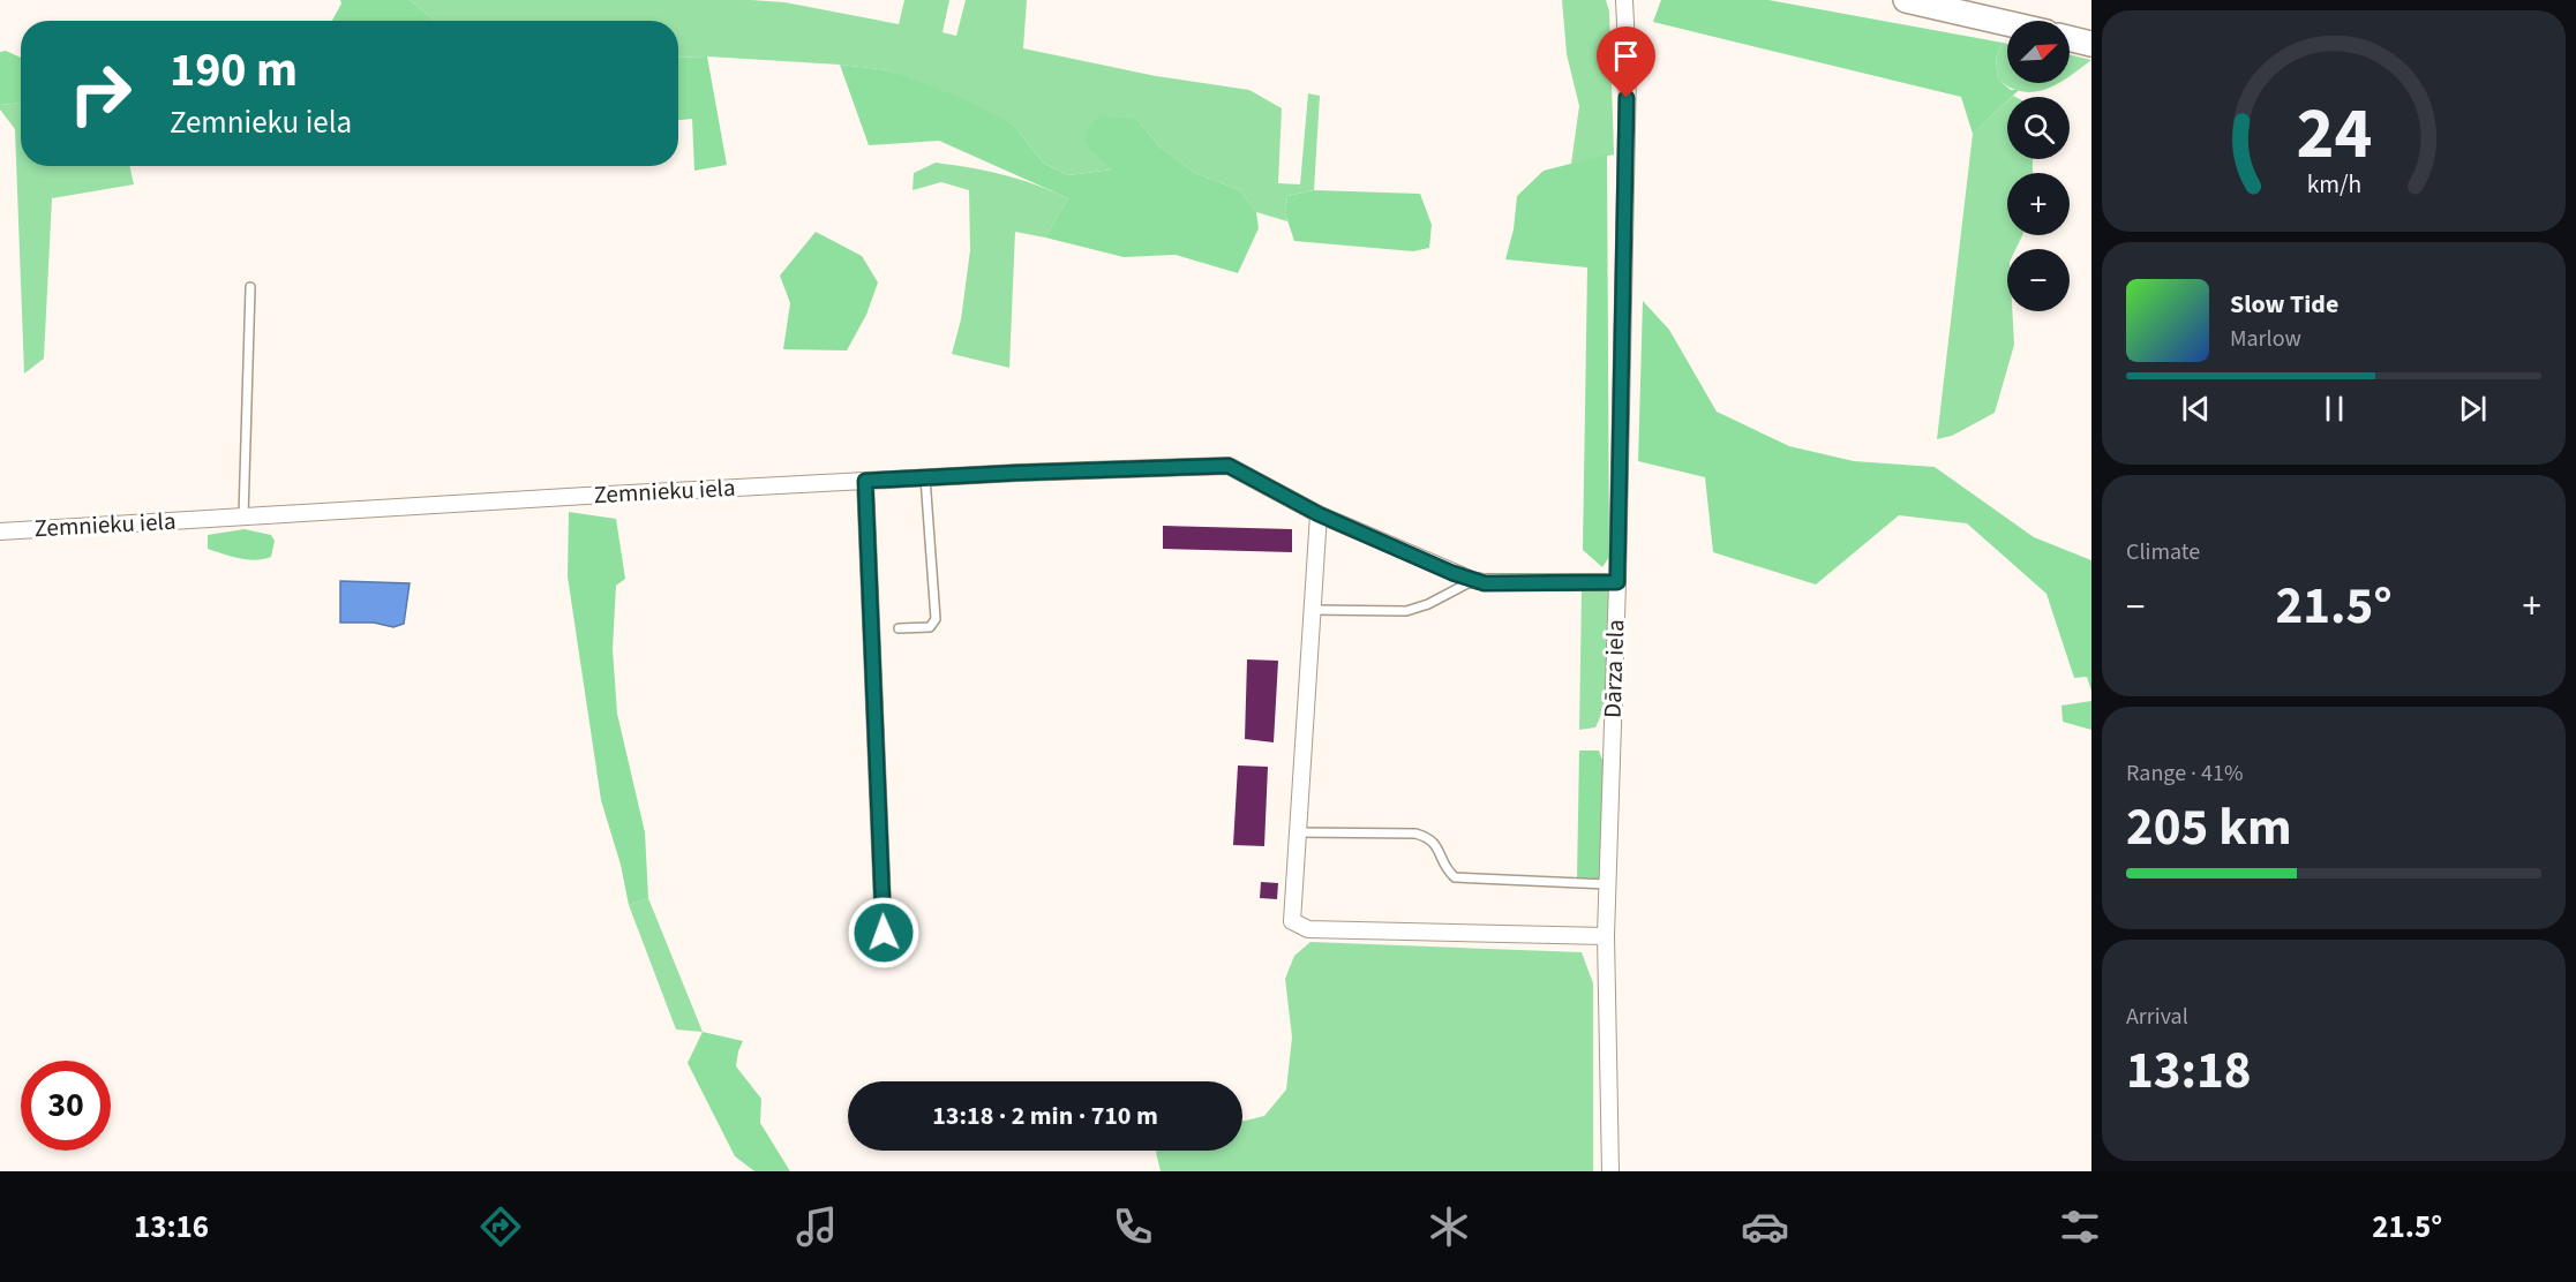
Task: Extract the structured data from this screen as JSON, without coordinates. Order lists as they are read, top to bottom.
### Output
{
  "streets": {
    "street": ["Zemnieku iela", "Dārza iela"]
  },
  "crossings": [
    ["Zemnieku iela", "Dārza iela"]
  ],
  "north": "top right",
  "page": {
    "map_buttons": ["+", "−"],
    "turn": ["190 m", "Zemnieku iela"],
    "song": ["Slow Tide", "Marlow"],
    "tile": [
      "Climate",
      ["Range · 41%", "205 km"],
      ["Arrival", "13:18"]
    ],
    "heat": ["−", "21.5°", "+"],
    "limit": "30",
    "trip": "13:18 · 2 min · 710 m",
    "tabs": ["13:16", "21.5°"],
    "gauge": ["24", "km/h"]
  }
}
